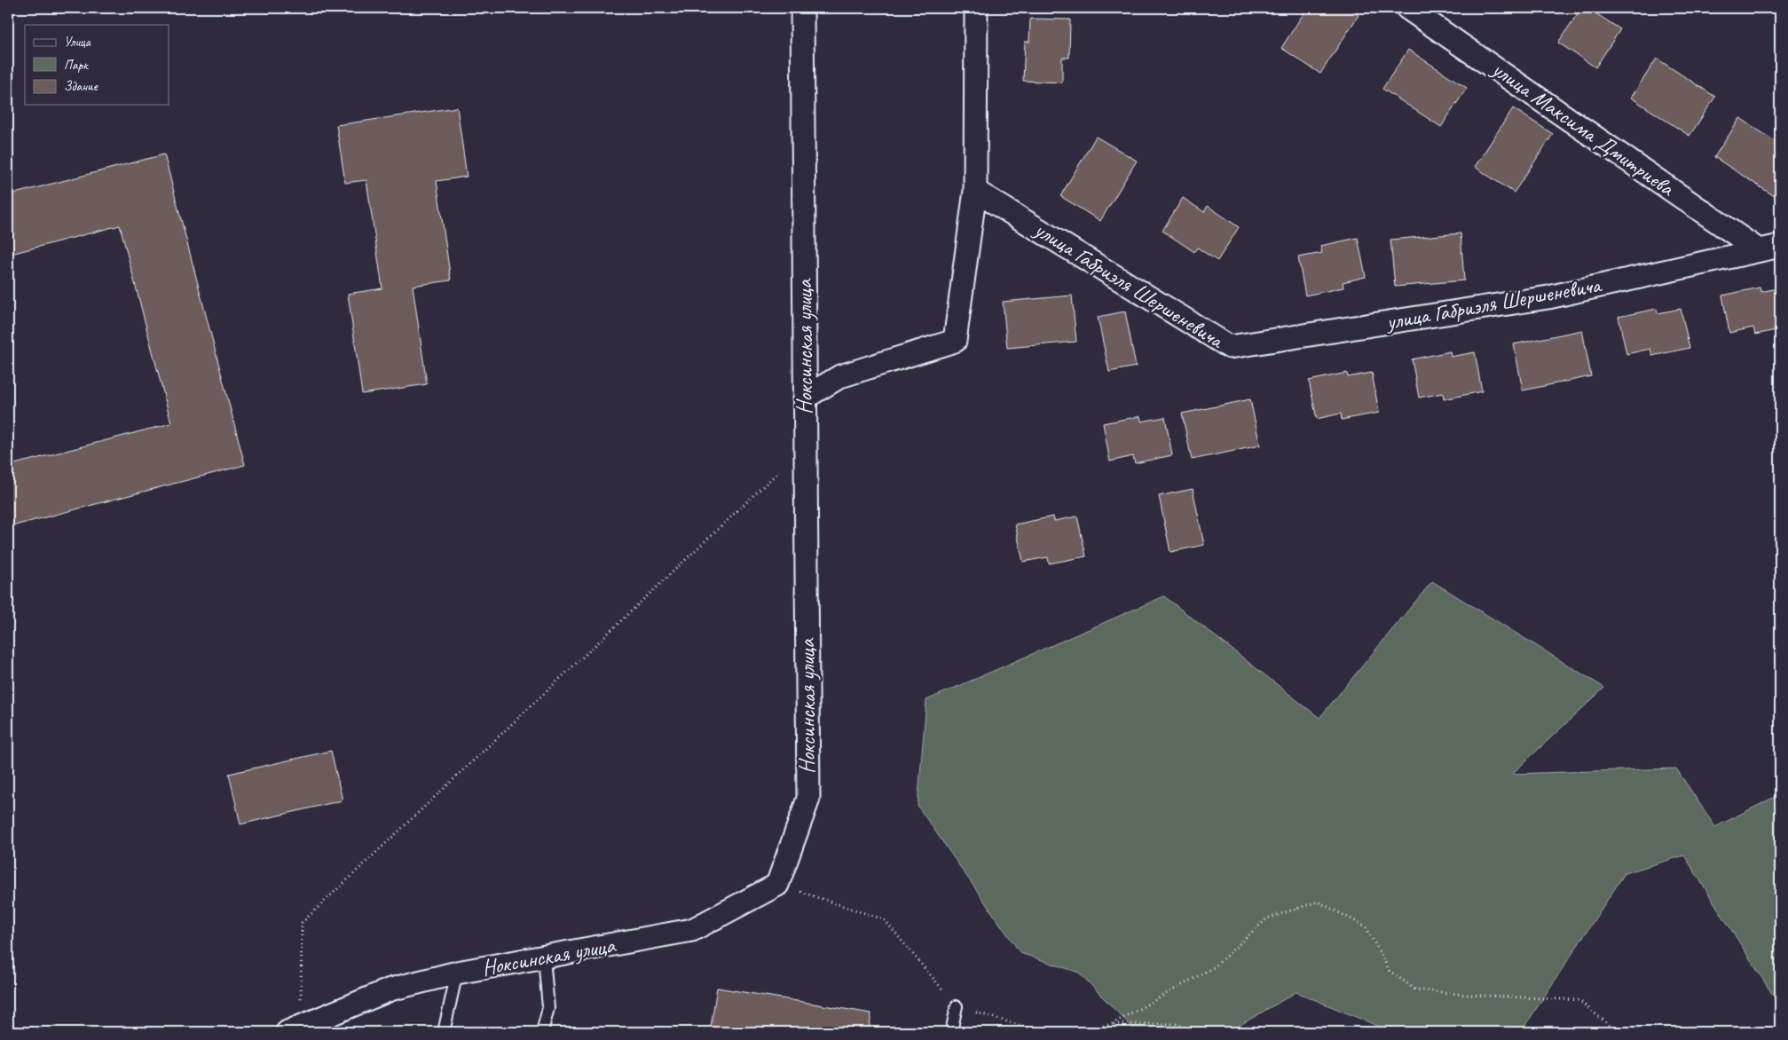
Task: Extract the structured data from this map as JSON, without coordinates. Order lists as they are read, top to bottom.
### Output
{
  "streets": {
    "street": ["улица Максима Дмитриева", "улица Габриэля Шершеневича", "Ноксинская улица"]
  },
  "crossings": [
    ["улица Максима Дмитриева", "улица Габриэля Шершеневича"]
  ],
  "legend": ["Улица", "Парк", "Здание"]
}
